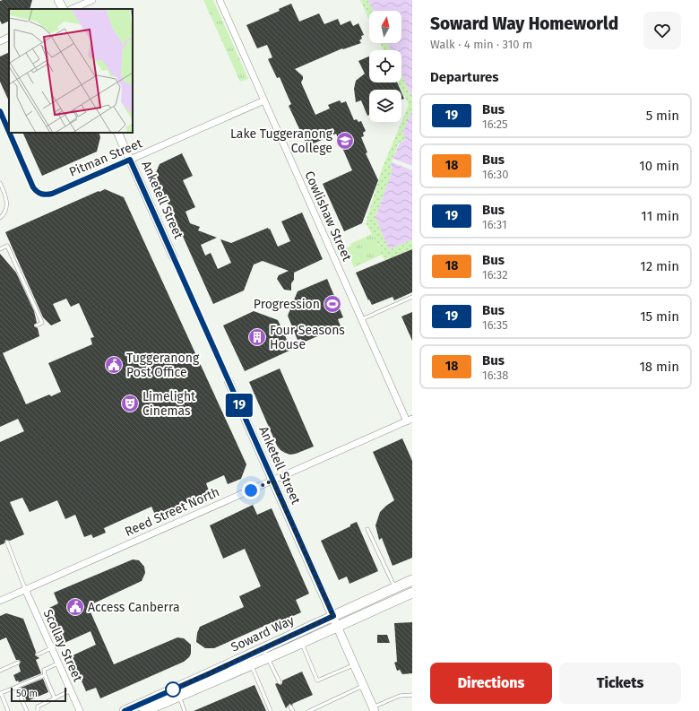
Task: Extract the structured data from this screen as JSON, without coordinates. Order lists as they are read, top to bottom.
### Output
{
  "streets": {
    "main road": ["Soward Way"],
    "street": [
      "Pitman Street",
      "Anketell Street",
      "Cowlishaw Street",
      "Reed Street North",
      "Scollay Street"
    ]
  },
  "crossings": [
    ["Pitman Street", "Anketell Street"],
    ["Pitman Street", "Cowlishaw Street"],
    ["Anketell Street", "Reed Street North"],
    ["Anketell Street", "Soward Way"],
    ["Cowlishaw Street", "Reed Street North"],
    ["Reed Street North", "Scollay Street"]
  ],
  "places": {
    "school or university": ["Lake Tuggeranong College"],
    "sports": ["Progression"],
    "building": ["Four Seasons House"],
    "public building": ["Tuggeranong Post Office", "Access Canberra"],
    "theatre": ["Limelight Cinemas"]
  },
  "lines": ["bus line 19"],
  "scale_bar": "50 m",
  "north": "top",
  "page": {
    "on_map": "19",
    "heading": [
      ["Soward Way Homeworld", "Walk · 4 min · 310 m"],
      "Departures"
    ],
    "list": [
      {
        "mark": "19",
        "name": "Bus",
        "note": "16:25",
        "value": "5 min"
      },
      {
        "mark": "18",
        "name": "Bus",
        "note": "16:30",
        "value": "10 min"
      },
      {
        "mark": "19",
        "name": "Bus",
        "note": "16:31",
        "value": "11 min"
      },
      {
        "mark": "18",
        "name": "Bus",
        "note": "16:32",
        "value": "12 min"
      },
      {
        "mark": "19",
        "name": "Bus",
        "note": "16:35",
        "value": "15 min"
      },
      {
        "mark": "18",
        "name": "Bus",
        "note": "16:38",
        "value": "18 min"
      }
    ],
    "buttons": ["Directions", "Tickets"],
    "scale": "50 m"
  }
}
